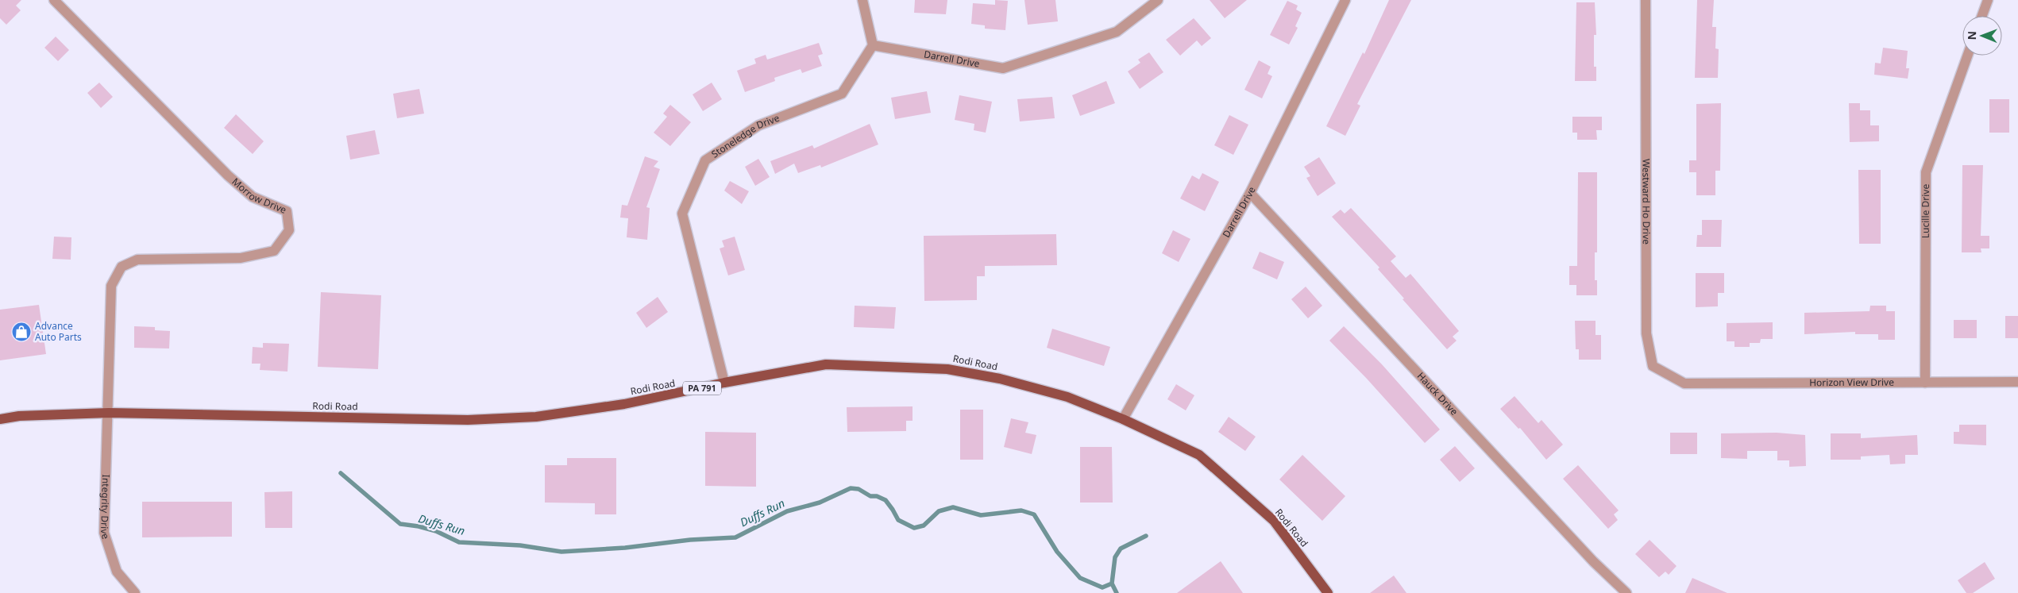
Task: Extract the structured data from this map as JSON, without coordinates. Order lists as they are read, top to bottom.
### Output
{
  "streets": {
    "main road": ["Rodi Road", "PA 791"],
    "street": [
      "Darrell Drive",
      "Stoneledge Drive",
      "Morrow Drive",
      "Westward Ho Drive",
      "Lucille Drive",
      "Horizon View Drive",
      "Hauck Drive",
      "Integrity Drive"
    ]
  },
  "crossings": [
    ["Darrell Drive", "Stoneledge Drive"],
    ["Darrell Drive", "Rodi Road"],
    ["Darrell Drive", "Hauck Drive"],
    ["Stoneledge Drive", "Rodi Road"],
    ["Morrow Drive", "Rodi Road"],
    ["Morrow Drive", "Integrity Drive"],
    ["Westward Ho Drive", "Horizon View Drive"],
    ["Lucille Drive", "Horizon View Drive"],
    ["Rodi Road", "Integrity Drive"]
  ],
  "water": ["Duffs Run"],
  "places": {
    "shop": ["Advance Auto Parts"]
  },
  "north": "left"
}
